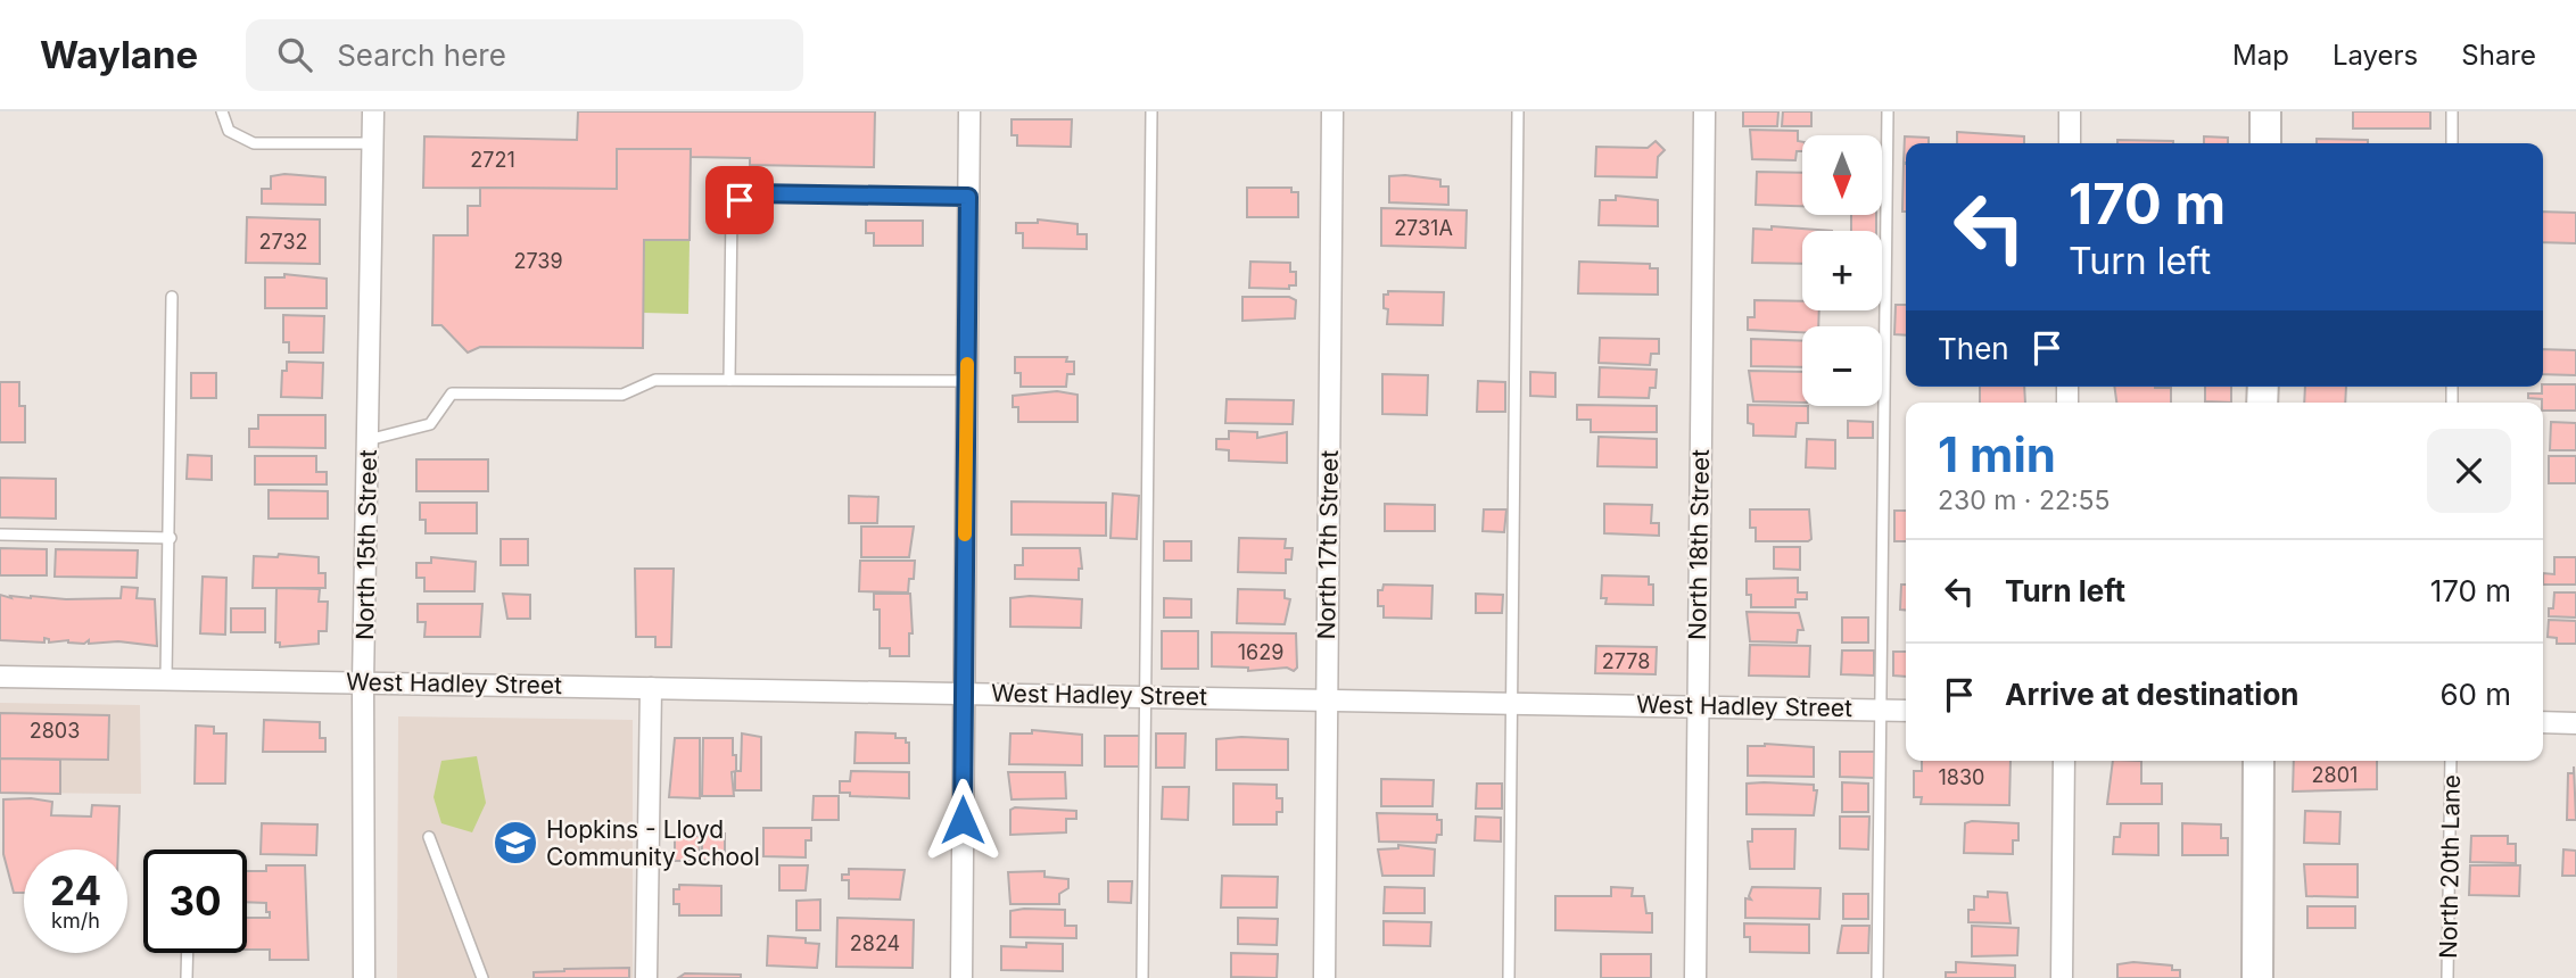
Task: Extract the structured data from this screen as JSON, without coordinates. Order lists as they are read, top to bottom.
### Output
{
  "streets": {
    "street": [
      "North 15th Street",
      "North 17th Street",
      "North 18th Street",
      "West Hadley Street"
    ],
    "lane": ["North 20th Lane"]
  },
  "crossings": [
    ["North 15th Street", "West Hadley Street"],
    ["North 17th Street", "West Hadley Street"],
    ["North 18th Street", "West Hadley Street"]
  ],
  "places": {
    "school or university": ["Hopkins - Lloyd Community School"]
  },
  "house_numbers": [
    "2721",
    "2731A",
    "2732",
    "2739",
    "1629",
    "2778",
    "2803",
    "2801",
    "1830",
    "2824"
  ],
  "north": "bottom",
  "page": {
    "header": "Waylane",
    "search": "Search here",
    "nav": ["Map", "Layers", "Share"],
    "map_buttons": ["+", "−"],
    "turn": ["170 m", "Turn left"],
    "then": "Then",
    "heading": ["1 min", "230 m · 22:55"],
    "list": [
      {
        "name": "Turn left",
        "value": "170 m"
      },
      {
        "name": "Arrive at destination",
        "value": "60 m"
      }
    ],
    "speed": "24 km/h",
    "limit": "30"
  }
}
